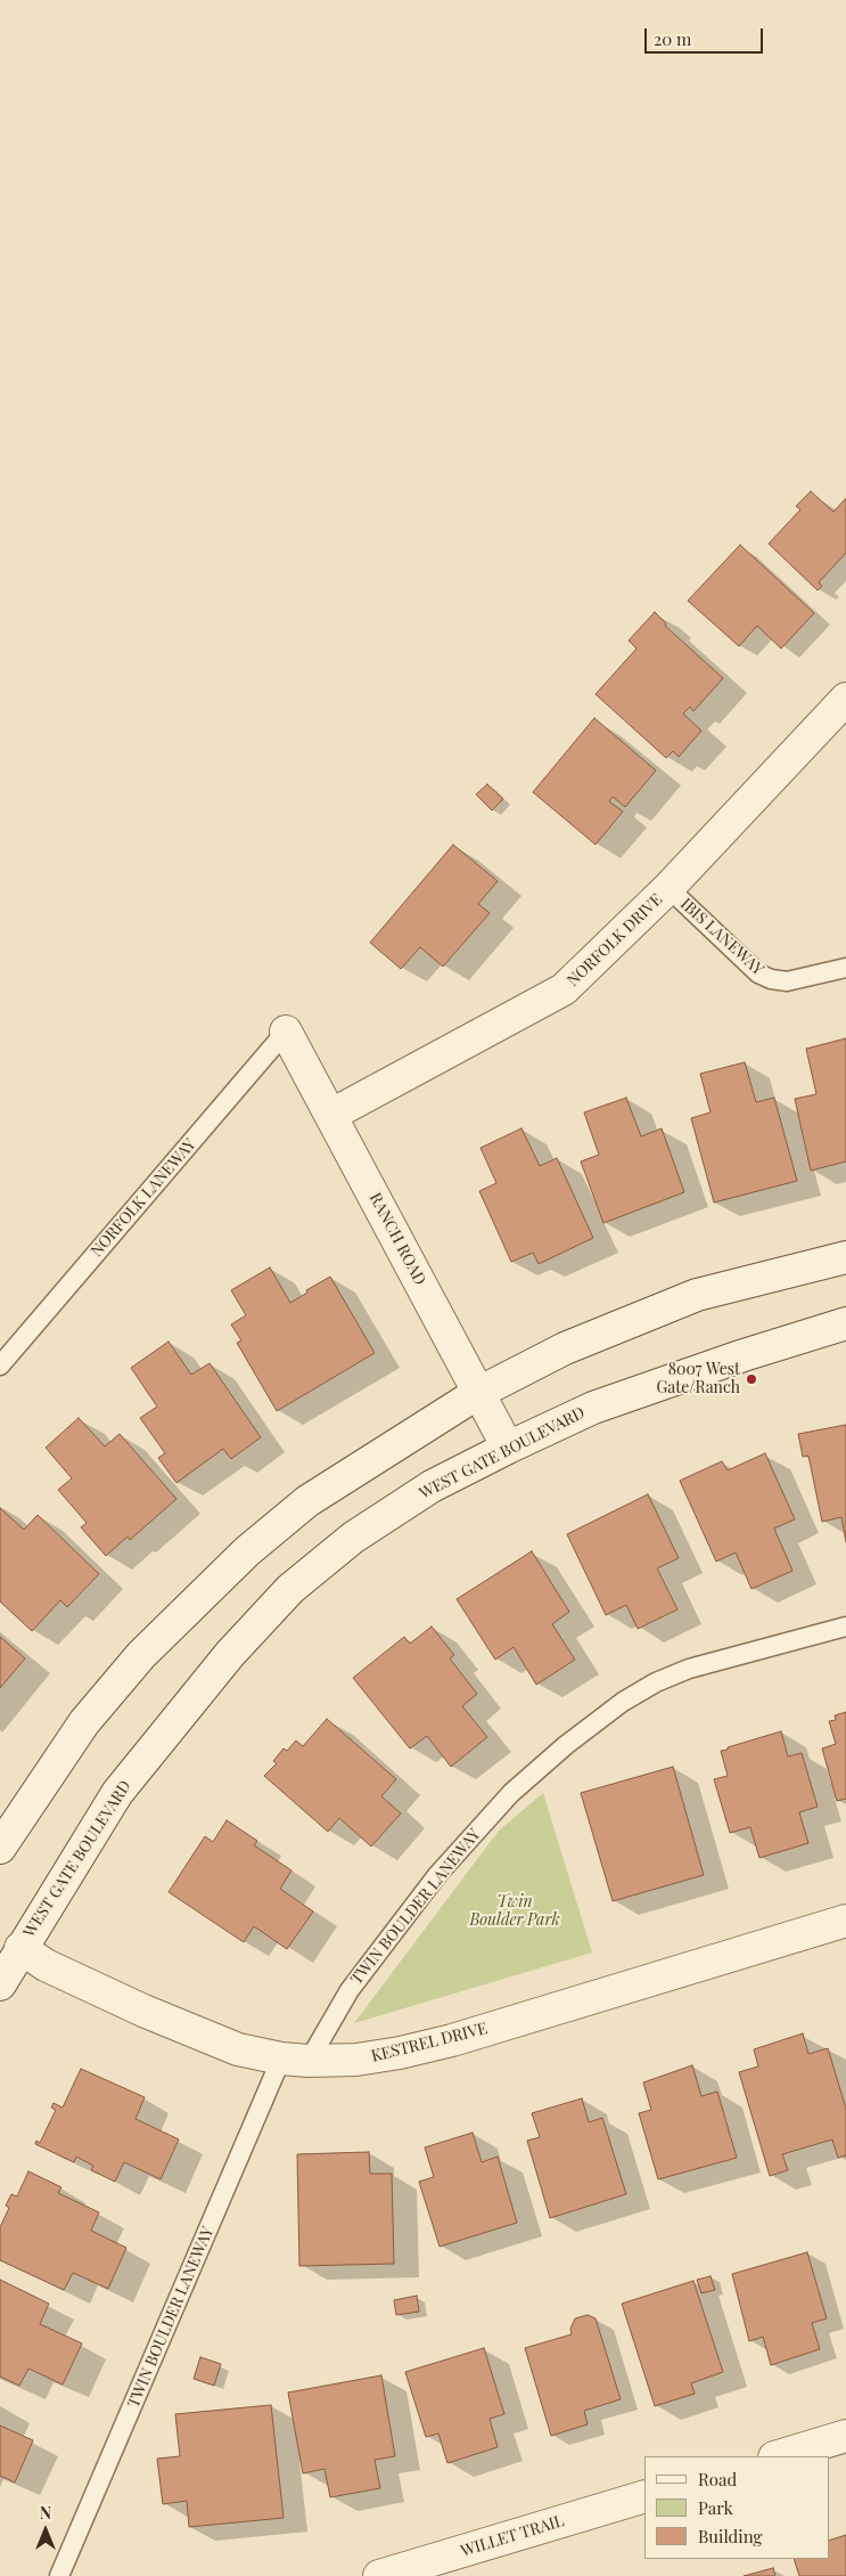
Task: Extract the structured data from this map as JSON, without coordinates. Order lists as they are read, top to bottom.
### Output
{
  "streets": {
    "street": [
      "NORFOLK DRIVE",
      "RANCH ROAD",
      "WEST GATE BOULEVARD",
      "KESTREL DRIVE",
      "WILLET TRAIL"
    ],
    "lane": ["IBIS LANEWAY", "NORFOLK LANEWAY", "TWIN BOULDER LANEWAY"]
  },
  "crossings": [
    ["IBIS LANEWAY", "NORFOLK DRIVE"],
    ["NORFOLK DRIVE", "RANCH ROAD"],
    ["NORFOLK LANEWAY", "RANCH ROAD"],
    ["RANCH ROAD", "WEST GATE BOULEVARD"],
    ["WEST GATE BOULEVARD", "KESTREL DRIVE"],
    ["TWIN BOULDER LANEWAY", "KESTREL DRIVE"]
  ],
  "parks": ["Twin Boulder Park"],
  "places": ["8007 West Gate/Ranch"],
  "legend": ["Road", "Park", "Building"],
  "scale_bar": "20 m",
  "north": "top"
}
